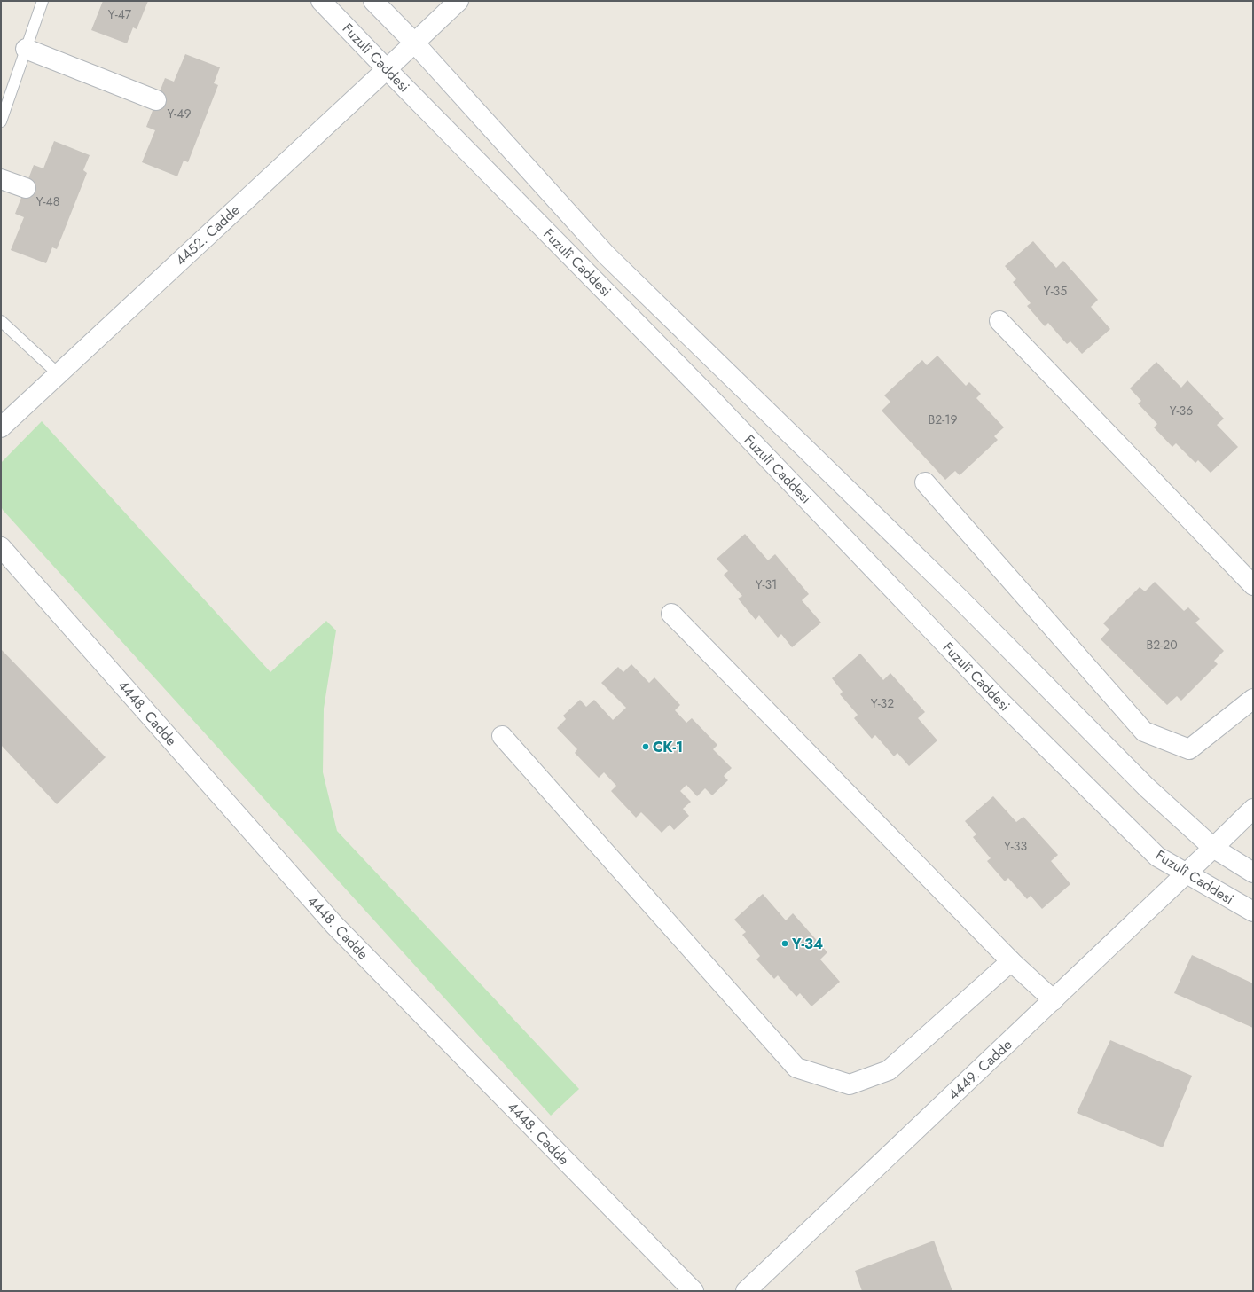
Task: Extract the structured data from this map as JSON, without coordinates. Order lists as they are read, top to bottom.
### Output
{
  "streets": {
    "street": [
      "Fuzulî Caddesi",
      "4452. Cadde",
      "4448. Cadde",
      "4449. Cadde"
    ]
  },
  "crossings": [
    ["Fuzulî Caddesi", "4452. Cadde"],
    ["Fuzulî Caddesi", "4449. Cadde"]
  ],
  "places": ["CK-1", "Y-34"],
  "house_numbers": [
    "Y-47",
    "Y-49",
    "Y-48",
    "Y-35",
    "Y-36",
    "B2-19",
    "Y-31",
    "B2-20",
    "Y-32",
    "Y-33"
  ]
}
